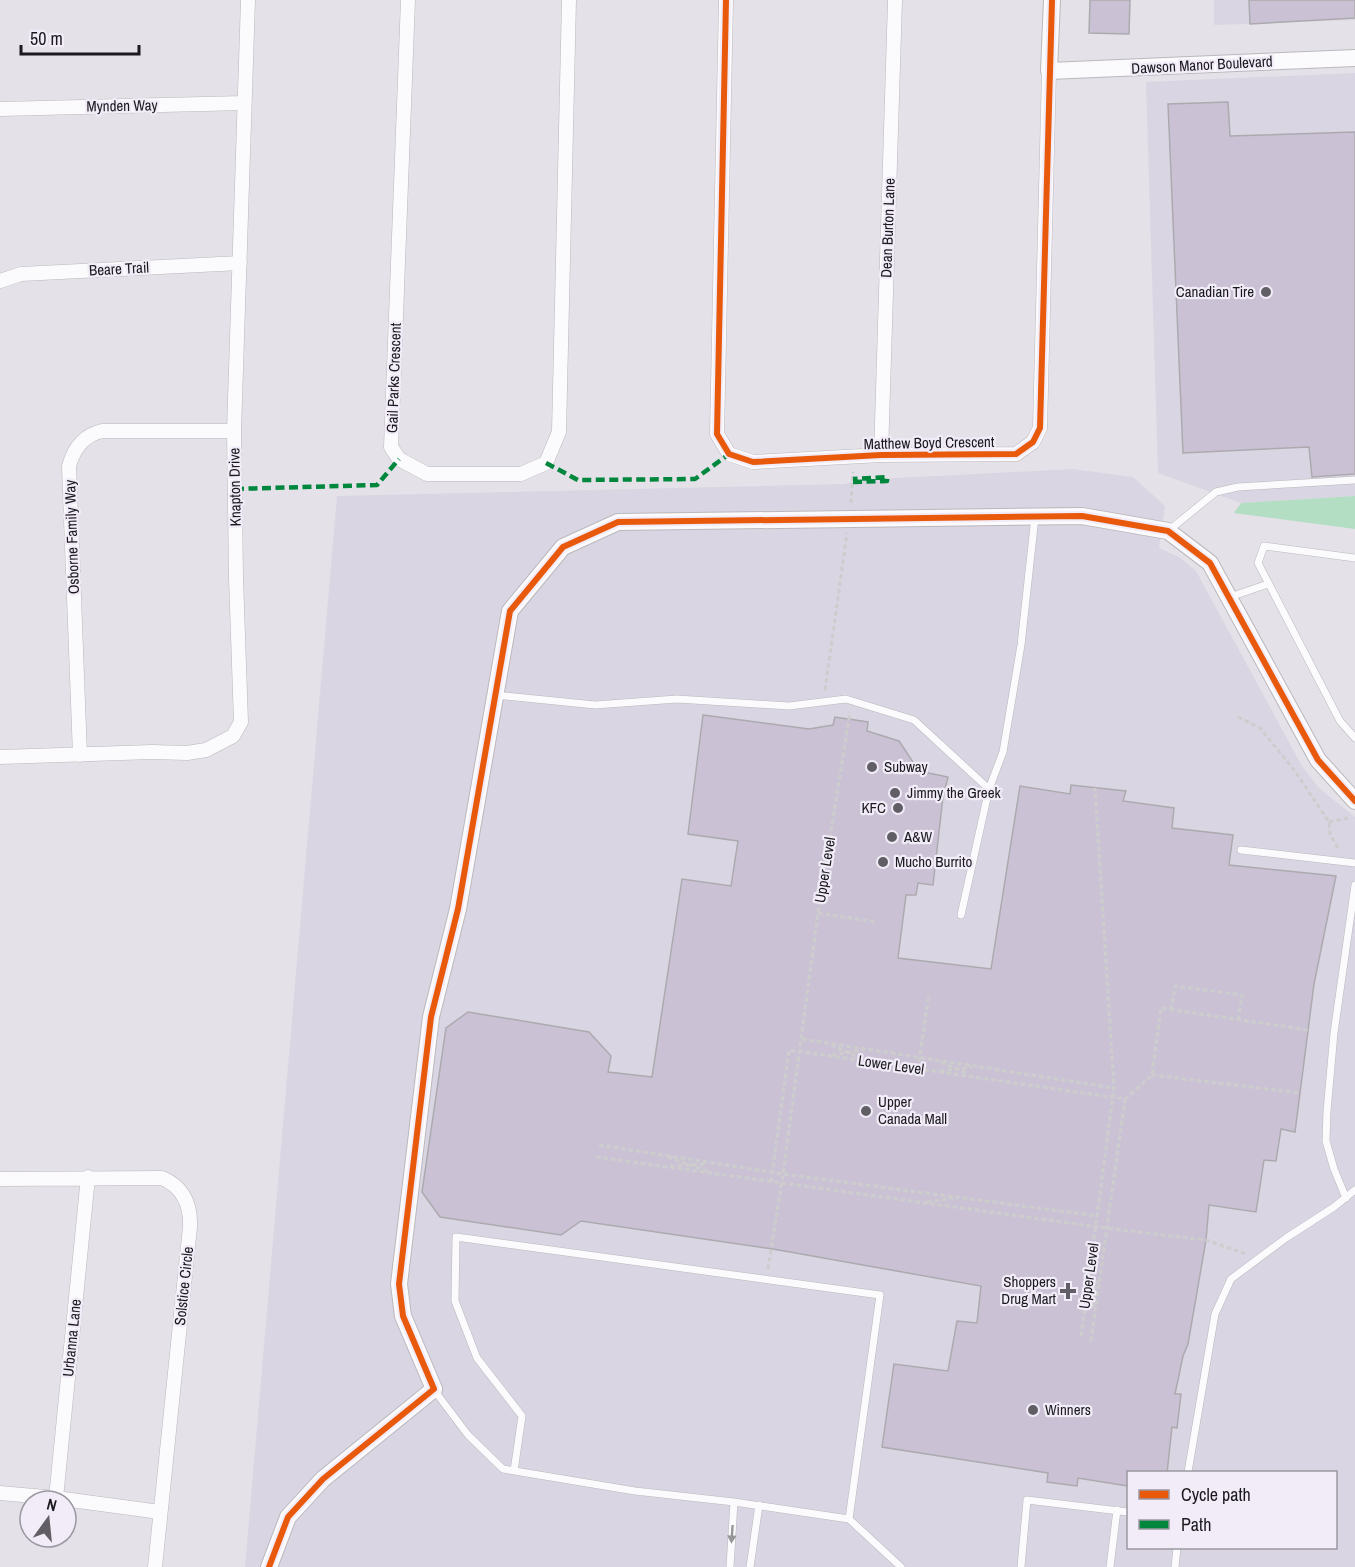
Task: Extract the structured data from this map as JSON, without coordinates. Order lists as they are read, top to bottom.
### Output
{
  "streets": {
    "street": [
      "Dawson Manor Boulevard",
      "Mynden Way",
      "Dean Burton Lane",
      "Beare Trail",
      "Gail Parks Crescent",
      "Matthew Boyd Crescent",
      "Knapton Drive",
      "Osborne Family Way",
      "Solstice Circle",
      "Urbanna Lane"
    ],
    "path": ["Upper Level", "Lower Level"]
  },
  "crossings": [
    ["Dawson Manor Boulevard", "Matthew Boyd Crescent"],
    ["Mynden Way", "Knapton Drive"],
    ["Dean Burton Lane", "Matthew Boyd Crescent"],
    ["Beare Trail", "Knapton Drive"],
    ["Knapton Drive", "Osborne Family Way"],
    ["Solstice Circle", "Urbanna Lane"]
  ],
  "places": {
    "other": [
      "Canadian Tire",
      "Subway",
      "Jimmy the Greek",
      "KFC",
      "A&W",
      "Mucho Burrito",
      "Upper Canada Mall",
      "Winners"
    ],
    "health": ["Shoppers Drug Mart"]
  },
  "legend": ["Cycle path", "Path"],
  "scale_bar": "50 m",
  "north": "top"
}
